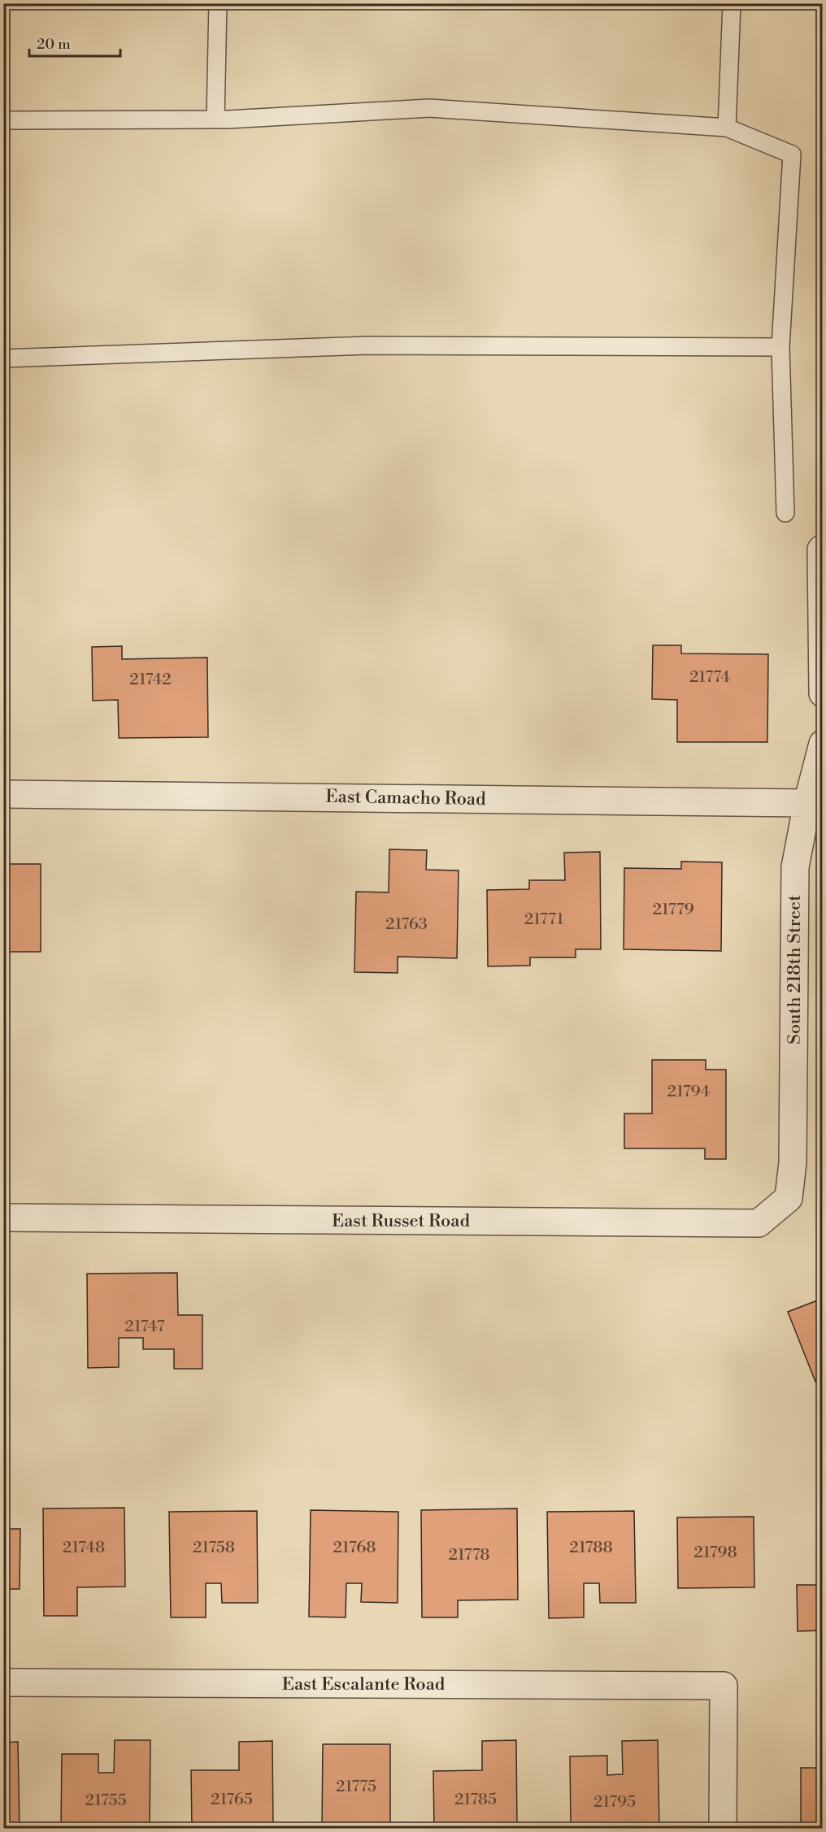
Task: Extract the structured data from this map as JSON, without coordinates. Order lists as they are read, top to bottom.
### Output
{
  "streets": {
    "street": [
      "East Camacho Road",
      "South 218th Street",
      "East Russet Road",
      "East Escalante Road"
    ]
  },
  "crossings": [
    ["East Camacho Road", "South 218th Street"],
    ["South 218th Street", "East Russet Road"]
  ],
  "house_numbers": [
    "21774",
    "21742",
    "21779",
    "21771",
    "21763",
    "21794",
    "21747",
    "21748",
    "21758",
    "21768",
    "21788",
    "21798",
    "21778",
    "21775",
    "21765",
    "21785",
    "21755",
    "21795"
  ],
  "scale_bar": "20 m"
}
